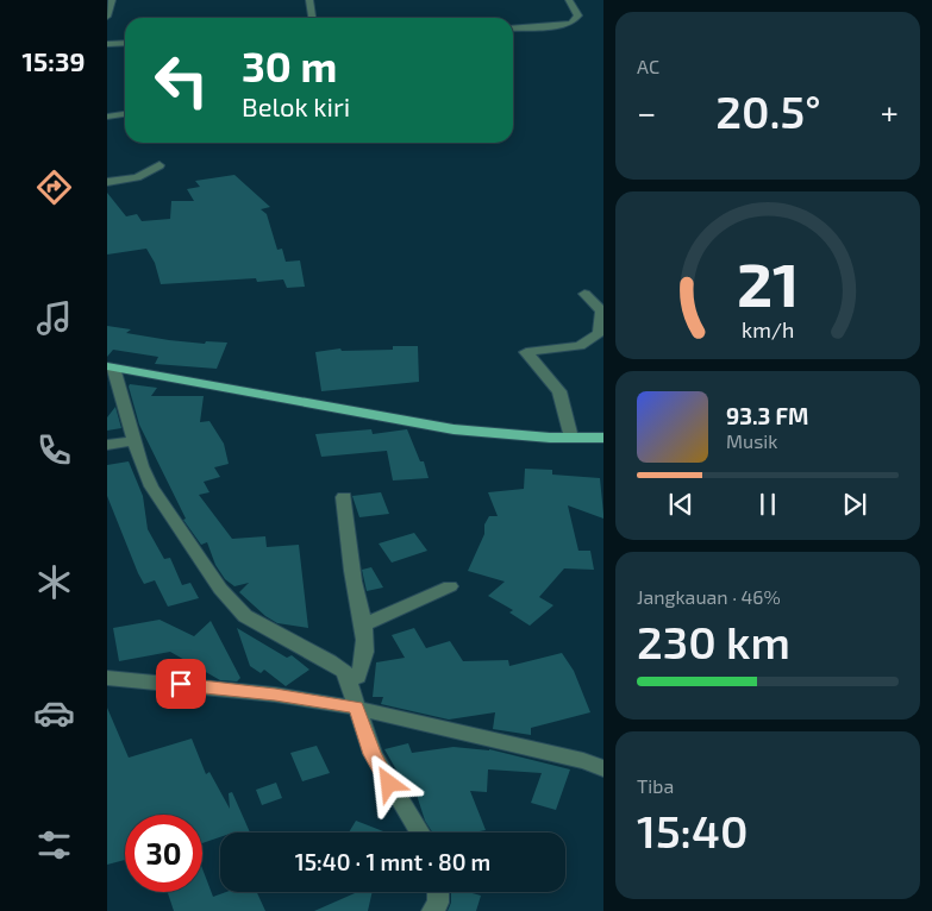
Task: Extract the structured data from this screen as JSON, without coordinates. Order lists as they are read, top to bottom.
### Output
{
  "page": {
    "tabs": "15:39",
    "tile": [
      "AC",
      ["Jangkauan · 46%", "230 km"],
      ["Tiba", "15:40"]
    ],
    "turn": ["30 m", "Belok kiri"],
    "heat": ["−", "20.5°", "+"],
    "song": ["93.3 FM", "Musik"],
    "limit": "30",
    "trip": "15:40 · 1 mnt · 80 m",
    "gauge": ["21", "km/h"]
  }
}
